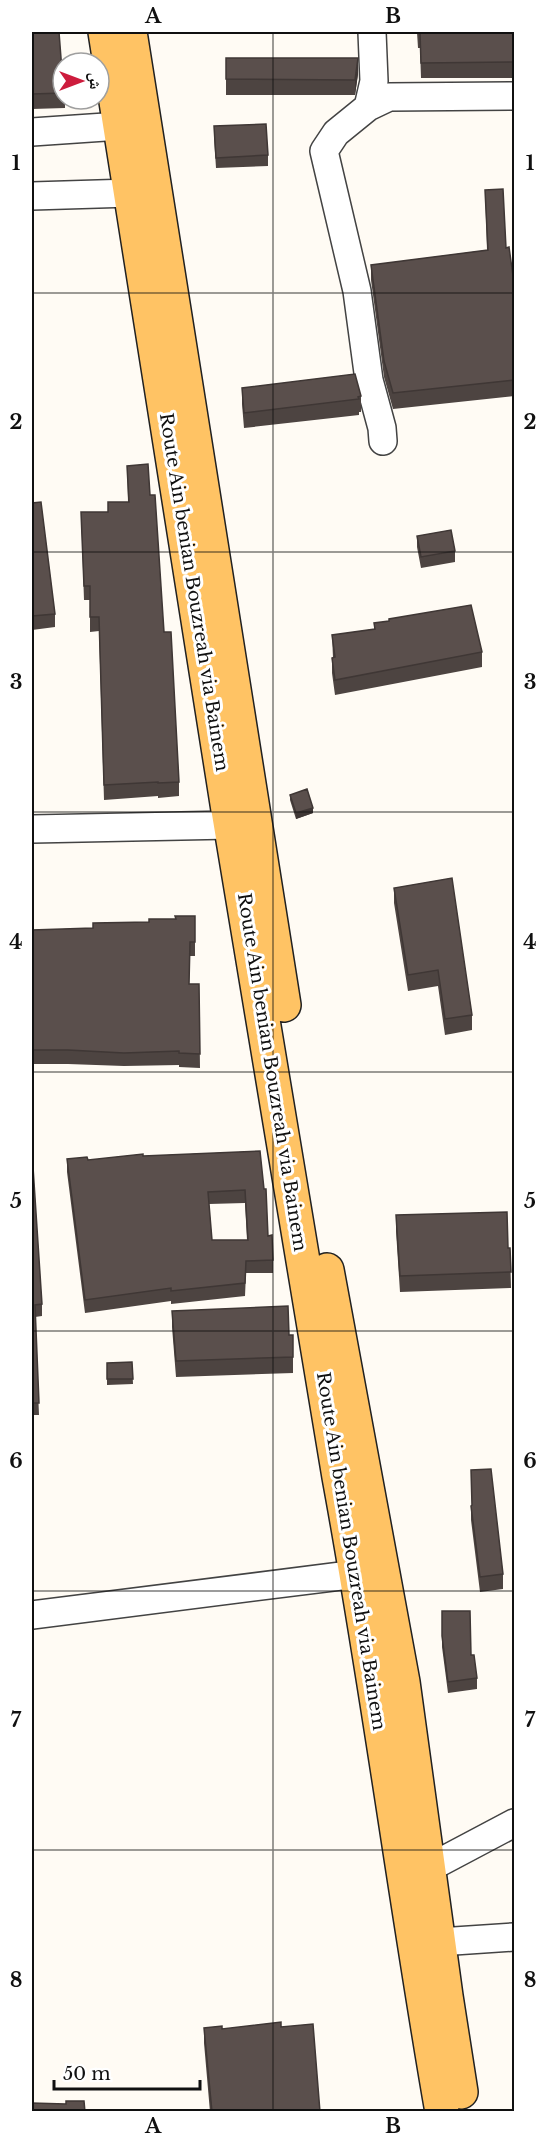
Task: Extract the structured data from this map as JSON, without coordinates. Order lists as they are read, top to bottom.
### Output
{
  "streets": {
    "main road": ["Route Ain benian Bouzreah via Bainem"]
  },
  "scale_bar": "50 m",
  "north": "right",
  "grid": {
    "columns": ["A", "B"],
    "rows": [
      "1",
      "2",
      "3",
      "4",
      "5",
      "6",
      "7",
      "8"
    ]
  }
}
